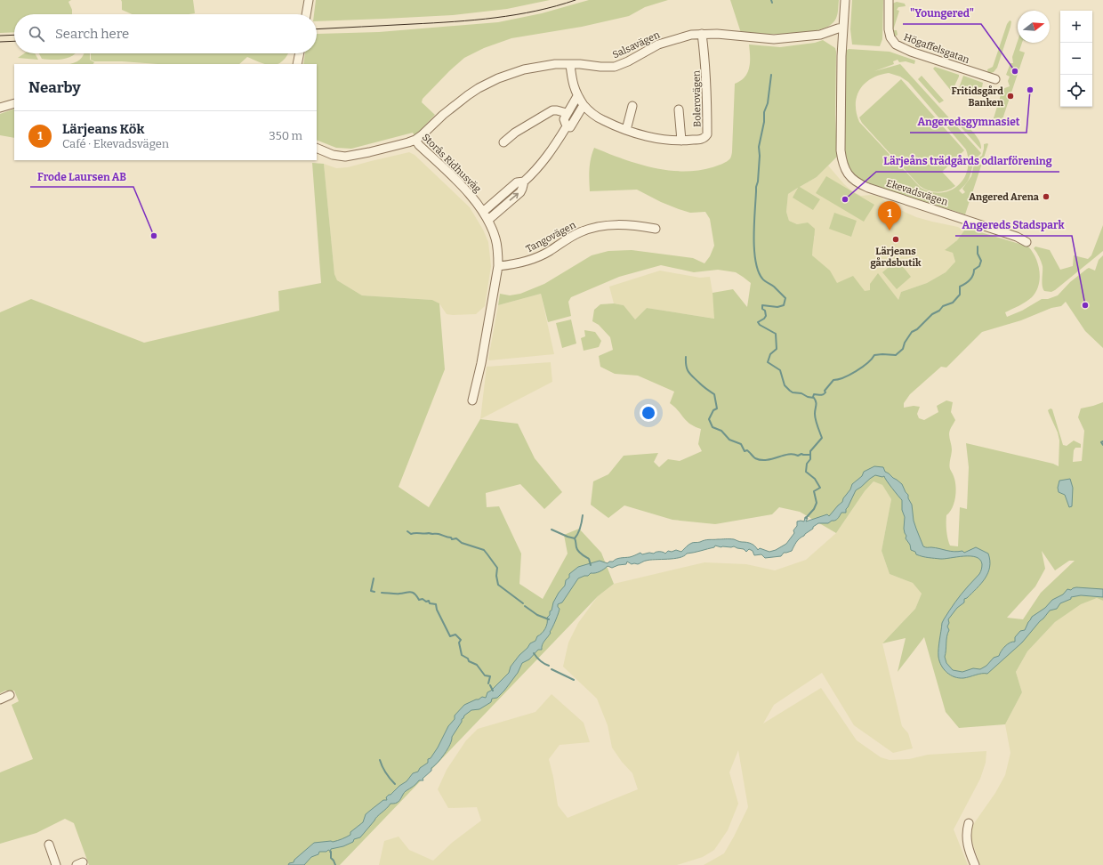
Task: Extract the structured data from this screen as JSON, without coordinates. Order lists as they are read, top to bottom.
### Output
{
  "streets": {
    "street": [
      "Salsavägen",
      "Högaffelsgatan",
      "Bolerovägen",
      "Storås Ridhusväg",
      "Ekevadsvägen",
      "Tangovägen"
    ]
  },
  "crossings": [
    ["Salsavägen", "Bolerovägen"],
    ["Salsavägen", "Storås Ridhusväg"],
    ["Salsavägen", "Ekevadsvägen"],
    ["Storås Ridhusväg", "Tangovägen"]
  ],
  "places": [
    "\"Youngered\"",
    "Angeredsgymnasiet",
    "Fritidsgård Banken",
    "Angered Arena",
    "Lärjeåns trädgårds odlarförening",
    "Frode Laursen AB",
    "Lärjeans gårdsbutik",
    "Angereds Stadspark"
  ],
  "north": "right",
  "page": {
    "map_buttons": ["+", "−"],
    "search": "Search here",
    "heading": "Nearby",
    "list": [
      {
        "mark": "1",
        "name": "Lärjeans Kök",
        "note": "Café · Ekevadsvägen",
        "value": "350 m"
      }
    ],
    "pins": "1"
  }
}
